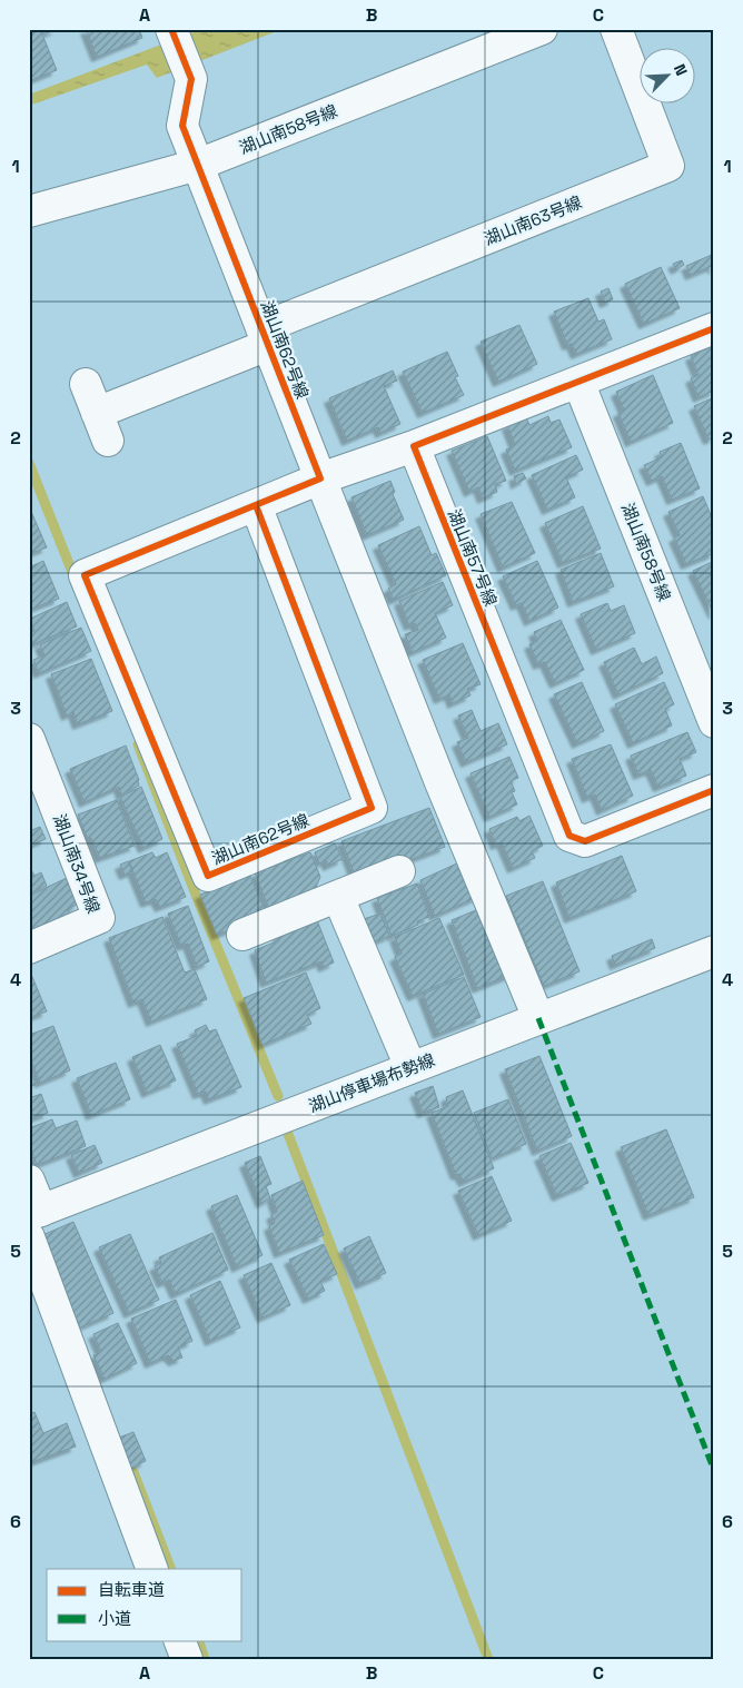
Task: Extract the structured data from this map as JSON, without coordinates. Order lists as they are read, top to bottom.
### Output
{
  "streets": {
    "street": [
      "湖山南58号線",
      "湖山南63号線",
      "湖山南62号線",
      "湖山南57号線",
      "湖山南34号線",
      "湖山停車場布勢線"
    ]
  },
  "crossings": [
    ["湖山南58号線", "湖山南62号線"],
    ["湖山南63号線", "湖山南62号線"]
  ],
  "legend": ["自転車道", "小道"],
  "north": "top right",
  "grid": {
    "columns": ["A", "B", "C"],
    "rows": [
      "1",
      "2",
      "3",
      "4",
      "5",
      "6"
    ]
  }
}
